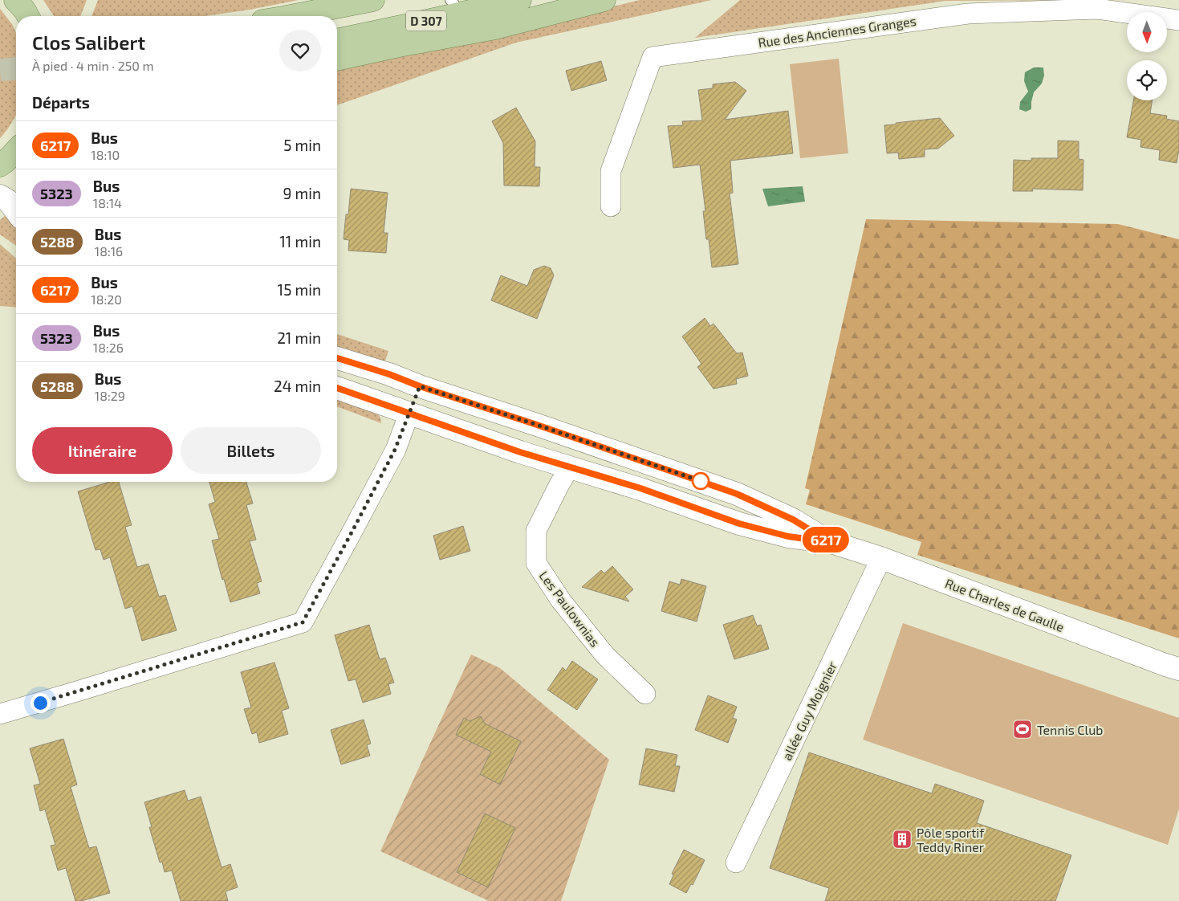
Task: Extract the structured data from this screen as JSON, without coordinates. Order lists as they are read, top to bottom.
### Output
{
  "streets": {
    "main road": ["D 307"],
    "street": [
      "Rue des Anciennes Granges",
      "Rue Charles de Gaulle",
      "Les Paulownias",
      "allée Guy Moignier"
    ]
  },
  "crossings": [
    ["Rue Charles de Gaulle", "allée Guy Moignier"]
  ],
  "places": {
    "sports": ["Tennis Club"],
    "building": ["Pôle sportif Teddy Riner"]
  },
  "lines": ["bus line 6217"],
  "north": "bottom",
  "page": {
    "on_map": "6217",
    "heading": [
      ["Clos Salibert", "À pied · 4 min · 250 m"],
      "Départs"
    ],
    "list": [
      {
        "mark": "6217",
        "name": "Bus",
        "note": "18:10",
        "value": "5 min"
      },
      {
        "mark": "5323",
        "name": "Bus",
        "note": "18:14",
        "value": "9 min"
      },
      {
        "mark": "5288",
        "name": "Bus",
        "note": "18:16",
        "value": "11 min"
      },
      {
        "mark": "6217",
        "name": "Bus",
        "note": "18:20",
        "value": "15 min"
      },
      {
        "mark": "5323",
        "name": "Bus",
        "note": "18:26",
        "value": "21 min"
      },
      {
        "mark": "5288",
        "name": "Bus",
        "note": "18:29",
        "value": "24 min"
      }
    ],
    "buttons": ["Itinéraire", "Billets"]
  }
}
